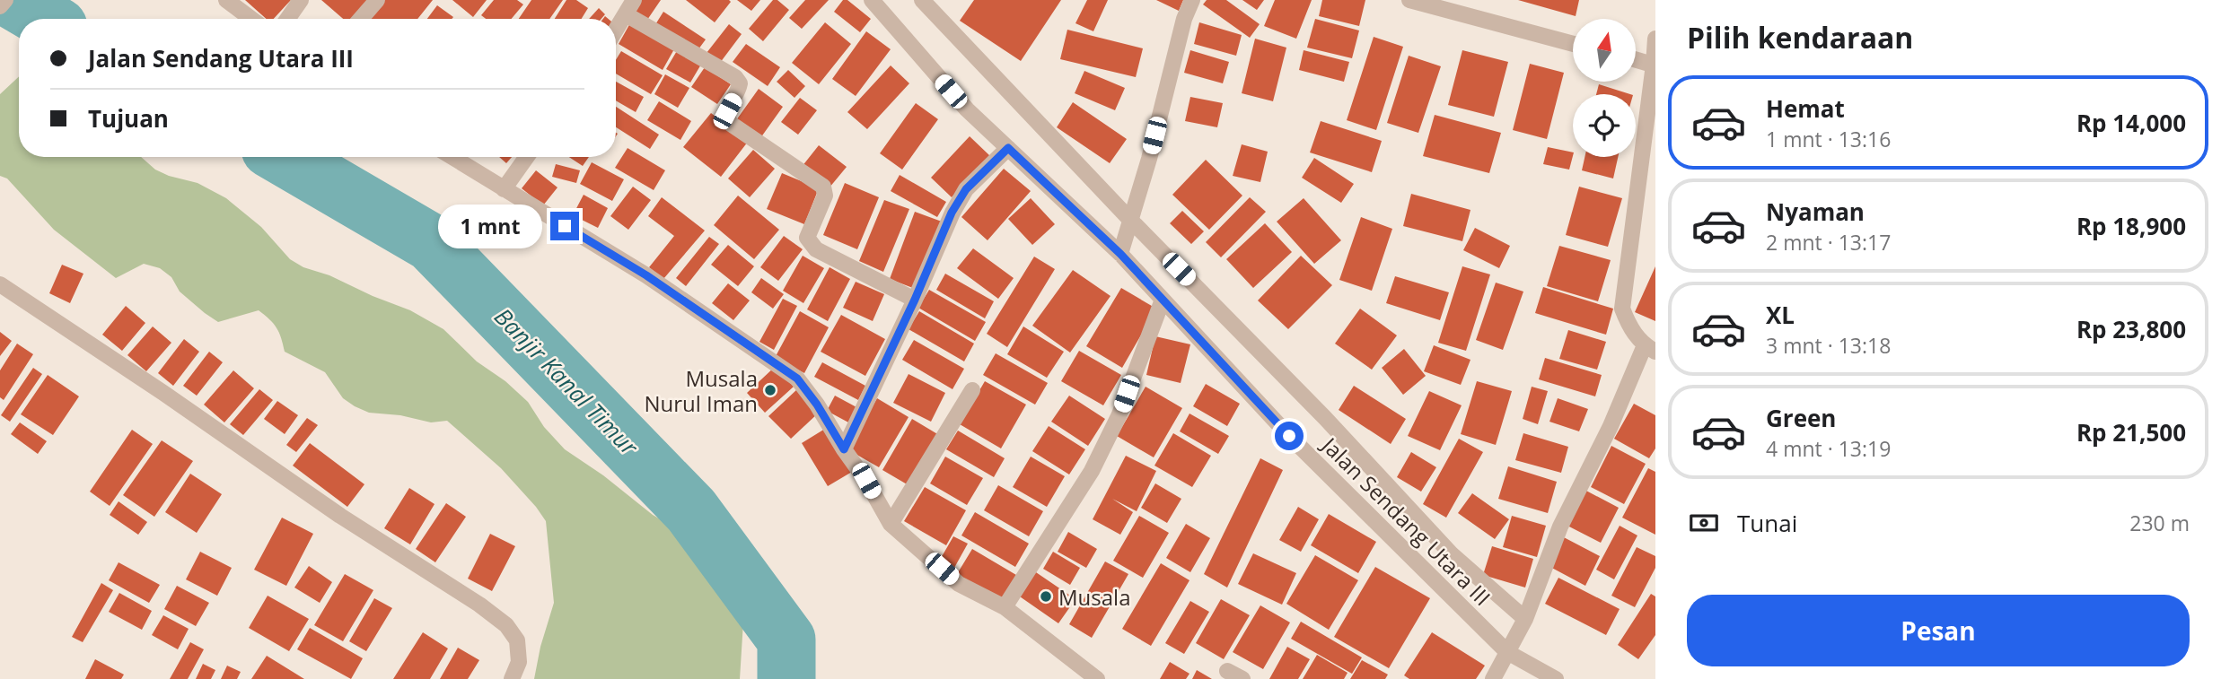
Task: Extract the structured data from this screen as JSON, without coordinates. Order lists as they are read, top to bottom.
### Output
{
  "streets": {
    "street": ["Jalan Sendang Utara III"]
  },
  "water": ["Banjir Kanal Timur"],
  "places": ["Musala Nurul Iman", "Musala"],
  "north": "top",
  "page": {
    "heading": "Pilih kendaraan",
    "banner": ["Jalan Sendang Utara III", "Tujuan"],
    "list": [
      {
        "name": "Hemat",
        "note": "1 mnt · 13:16",
        "value": "Rp 14,000"
      },
      {
        "name": "Nyaman",
        "note": "2 mnt · 13:17",
        "value": "Rp 18,900"
      },
      {
        "name": "XL",
        "note": "3 mnt · 13:18",
        "value": "Rp 23,800"
      },
      {
        "name": "Green",
        "note": "4 mnt · 13:19",
        "value": "Rp 21,500"
      }
    ],
    "bubble": "1 mnt",
    "pay": ["Tunai", "230 m"],
    "buttons": "Pesan"
  }
}
